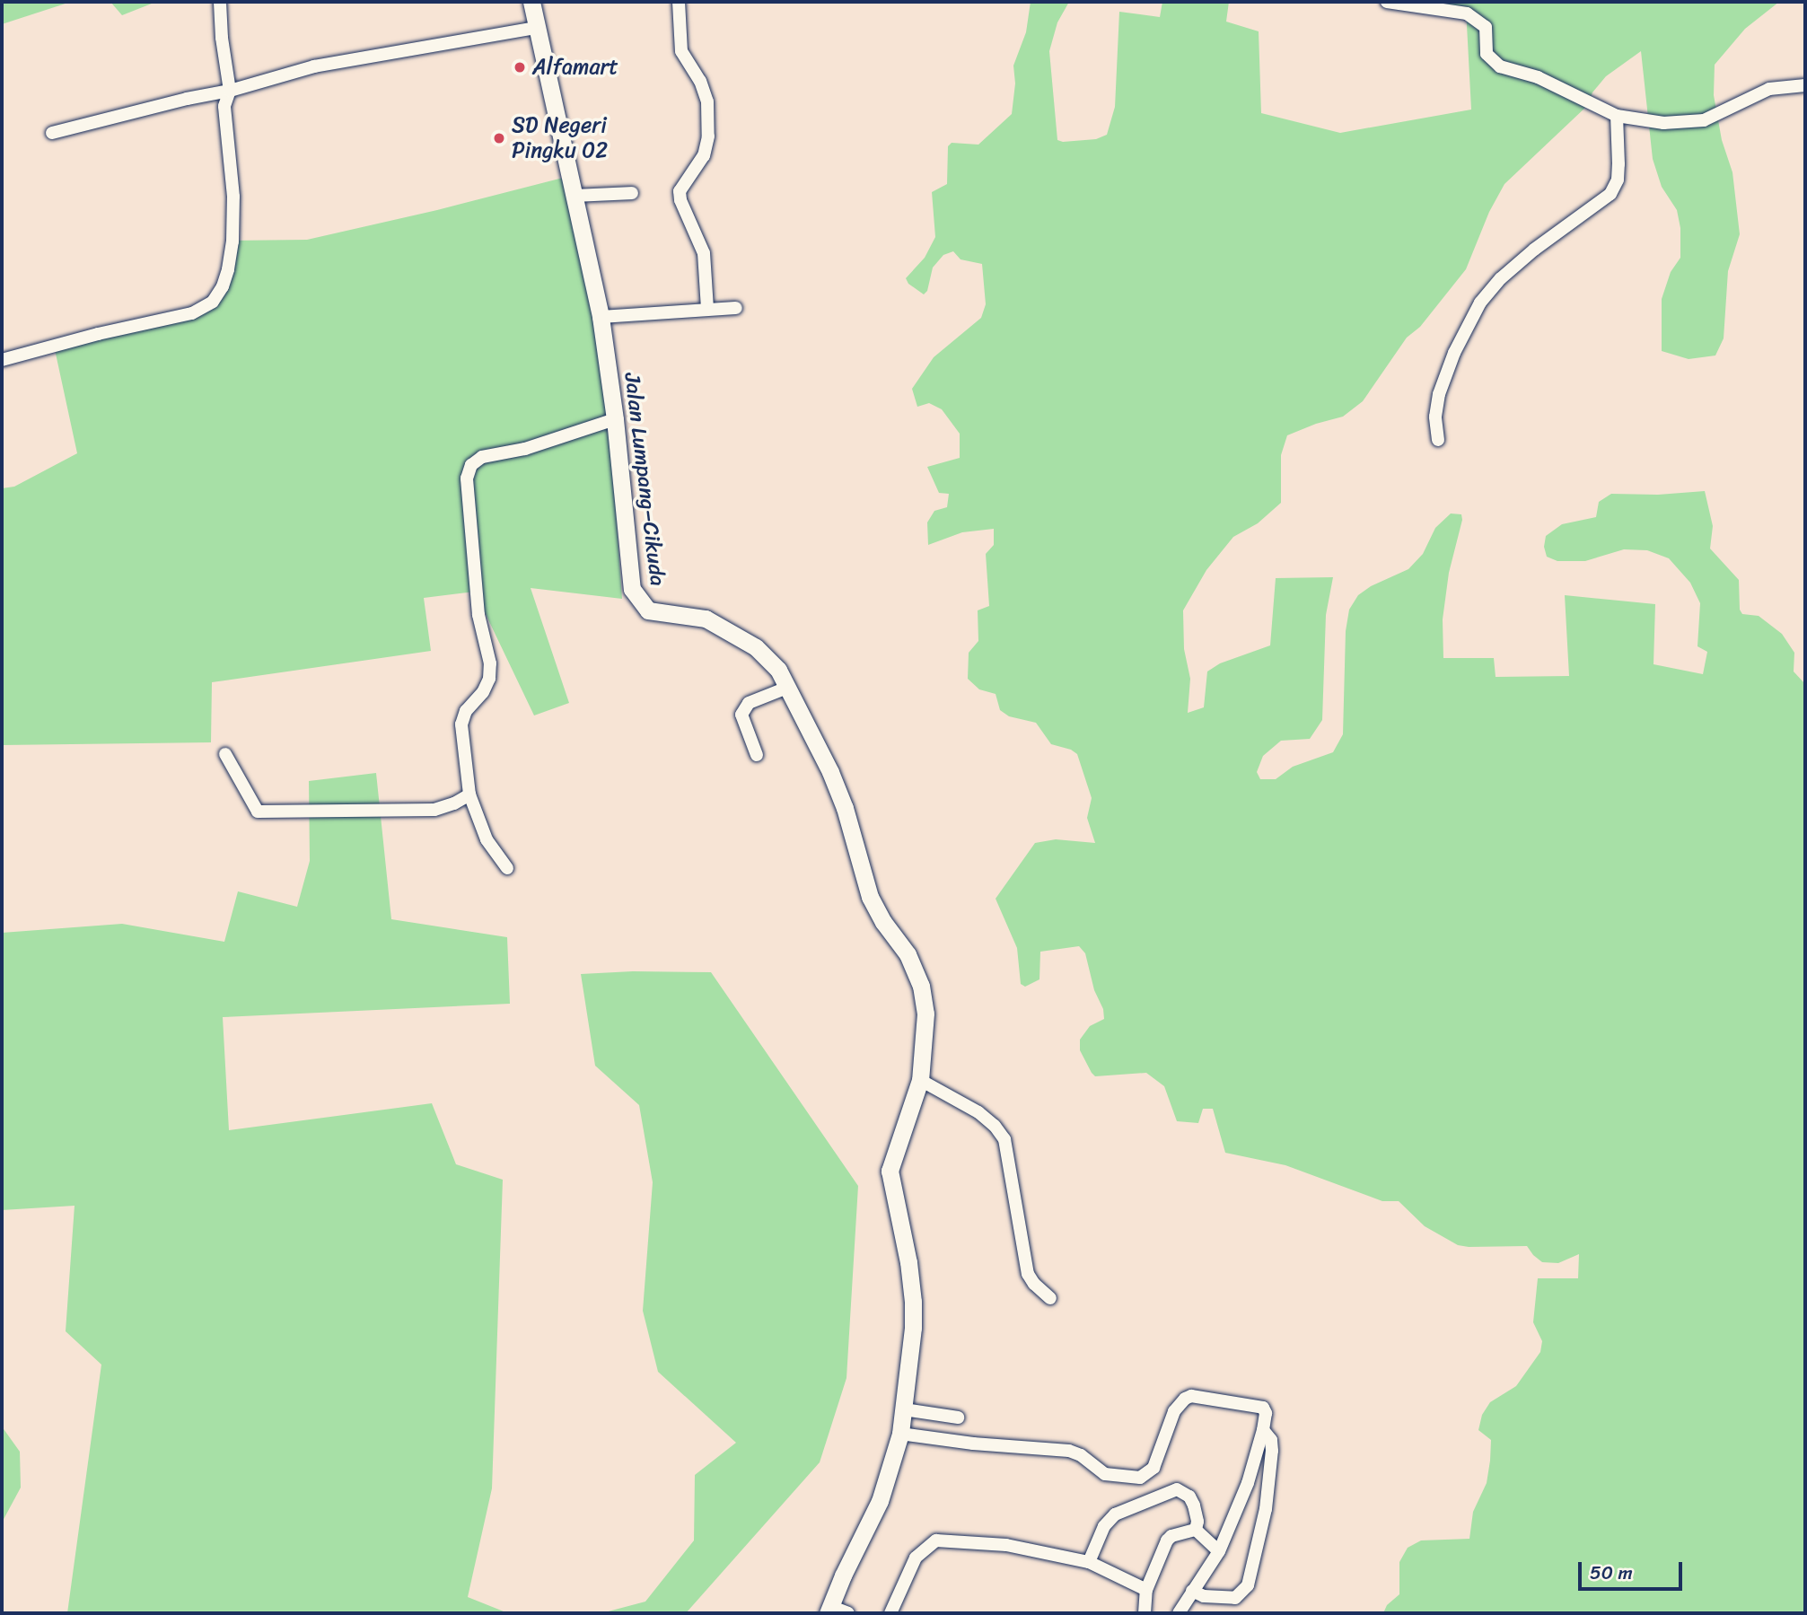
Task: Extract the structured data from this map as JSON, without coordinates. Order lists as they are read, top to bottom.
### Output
{
  "streets": {
    "street": ["Jalan Lumpang–Cikuda"]
  },
  "places": ["Alfamart", "SD Negeri Pingku 02"],
  "scale_bar": "50 m"
}
